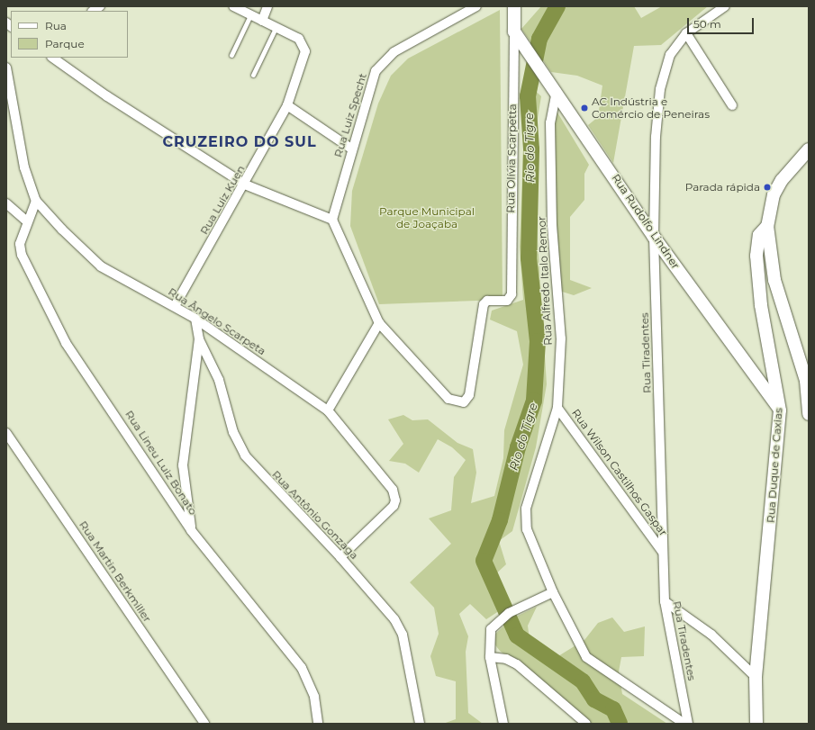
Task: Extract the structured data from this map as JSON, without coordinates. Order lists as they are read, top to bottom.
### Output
{
  "streets": {
    "street": [
      "Rua Luiz Specht",
      "Rua Olívia Scarpetta",
      "Rua Luiz Kuen",
      "Rua Rudolfo Lindner",
      "Rua Alfredo Italo Remor",
      "Rua Ângelo Scarpeta",
      "Rua Tiradentes",
      "Rua Lineu Luiz Bonato",
      "Rua Duque de Caxias",
      "Rua Wilson Castilhos Gaspar",
      "Rua Antônio Gonzaga",
      "Rua Martin Berkmiller"
    ]
  },
  "crossings": [
    ["Rua Olívia Scarpetta", "Rua Rudolfo Lindner"],
    ["Rua Luiz Kuen", "Rua Ângelo Scarpeta"],
    ["Rua Rudolfo Lindner", "Rua Alfredo Italo Remor"],
    ["Rua Rudolfo Lindner", "Rua Tiradentes"],
    ["Rua Rudolfo Lindner", "Rua Duque de Caxias"],
    ["Rua Alfredo Italo Remor", "Rua Wilson Castilhos Gaspar"],
    ["Rua Ângelo Scarpeta", "Rua Lineu Luiz Bonato"],
    ["Rua Ângelo Scarpeta", "Rua Antônio Gonzaga"],
    ["Rua Tiradentes", "Rua Wilson Castilhos Gaspar"]
  ],
  "districts": ["CRUZEIRO DO SUL"],
  "water": ["Rio do Tigre"],
  "parks": ["Parque Municipal de Joaçaba"],
  "places": ["AC Indústria e Comércio de Peneiras", "Parada rápida"],
  "legend": ["Rua", "Parque"],
  "scale_bar": "50 m"
}
